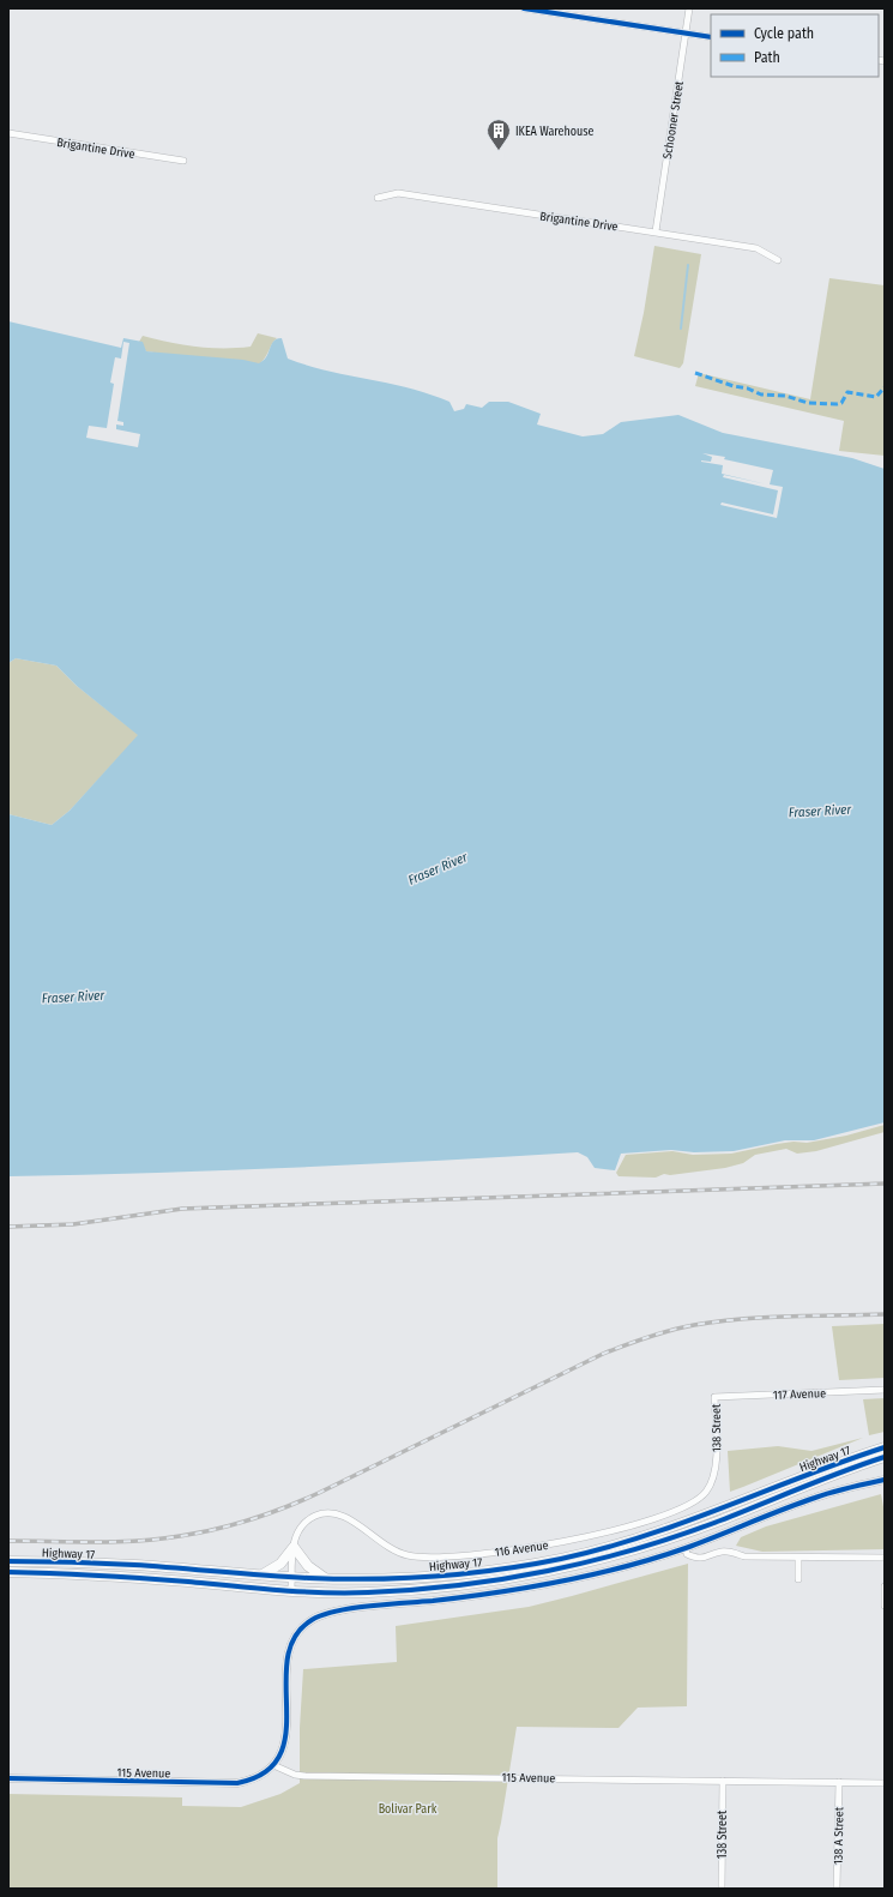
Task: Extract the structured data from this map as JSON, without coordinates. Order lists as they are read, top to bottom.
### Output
{
  "streets": {
    "highway": ["Highway 17"],
    "street": [
      "Schooner Street",
      "Brigantine Drive",
      "117 Avenue",
      "138 Street",
      "116 Avenue",
      "115 Avenue",
      "138 A Street"
    ]
  },
  "crossings": [
    ["Schooner Street", "Brigantine Drive"],
    ["117 Avenue", "138 Street"],
    ["138 Street", "116 Avenue"],
    ["138 Street", "115 Avenue"],
    ["115 Avenue", "138 A Street"]
  ],
  "water": ["Fraser River"],
  "parks": ["Bolivar Park"],
  "places": {
    "building": ["IKEA Warehouse"]
  },
  "legend": ["Cycle path", "Path"]
}
